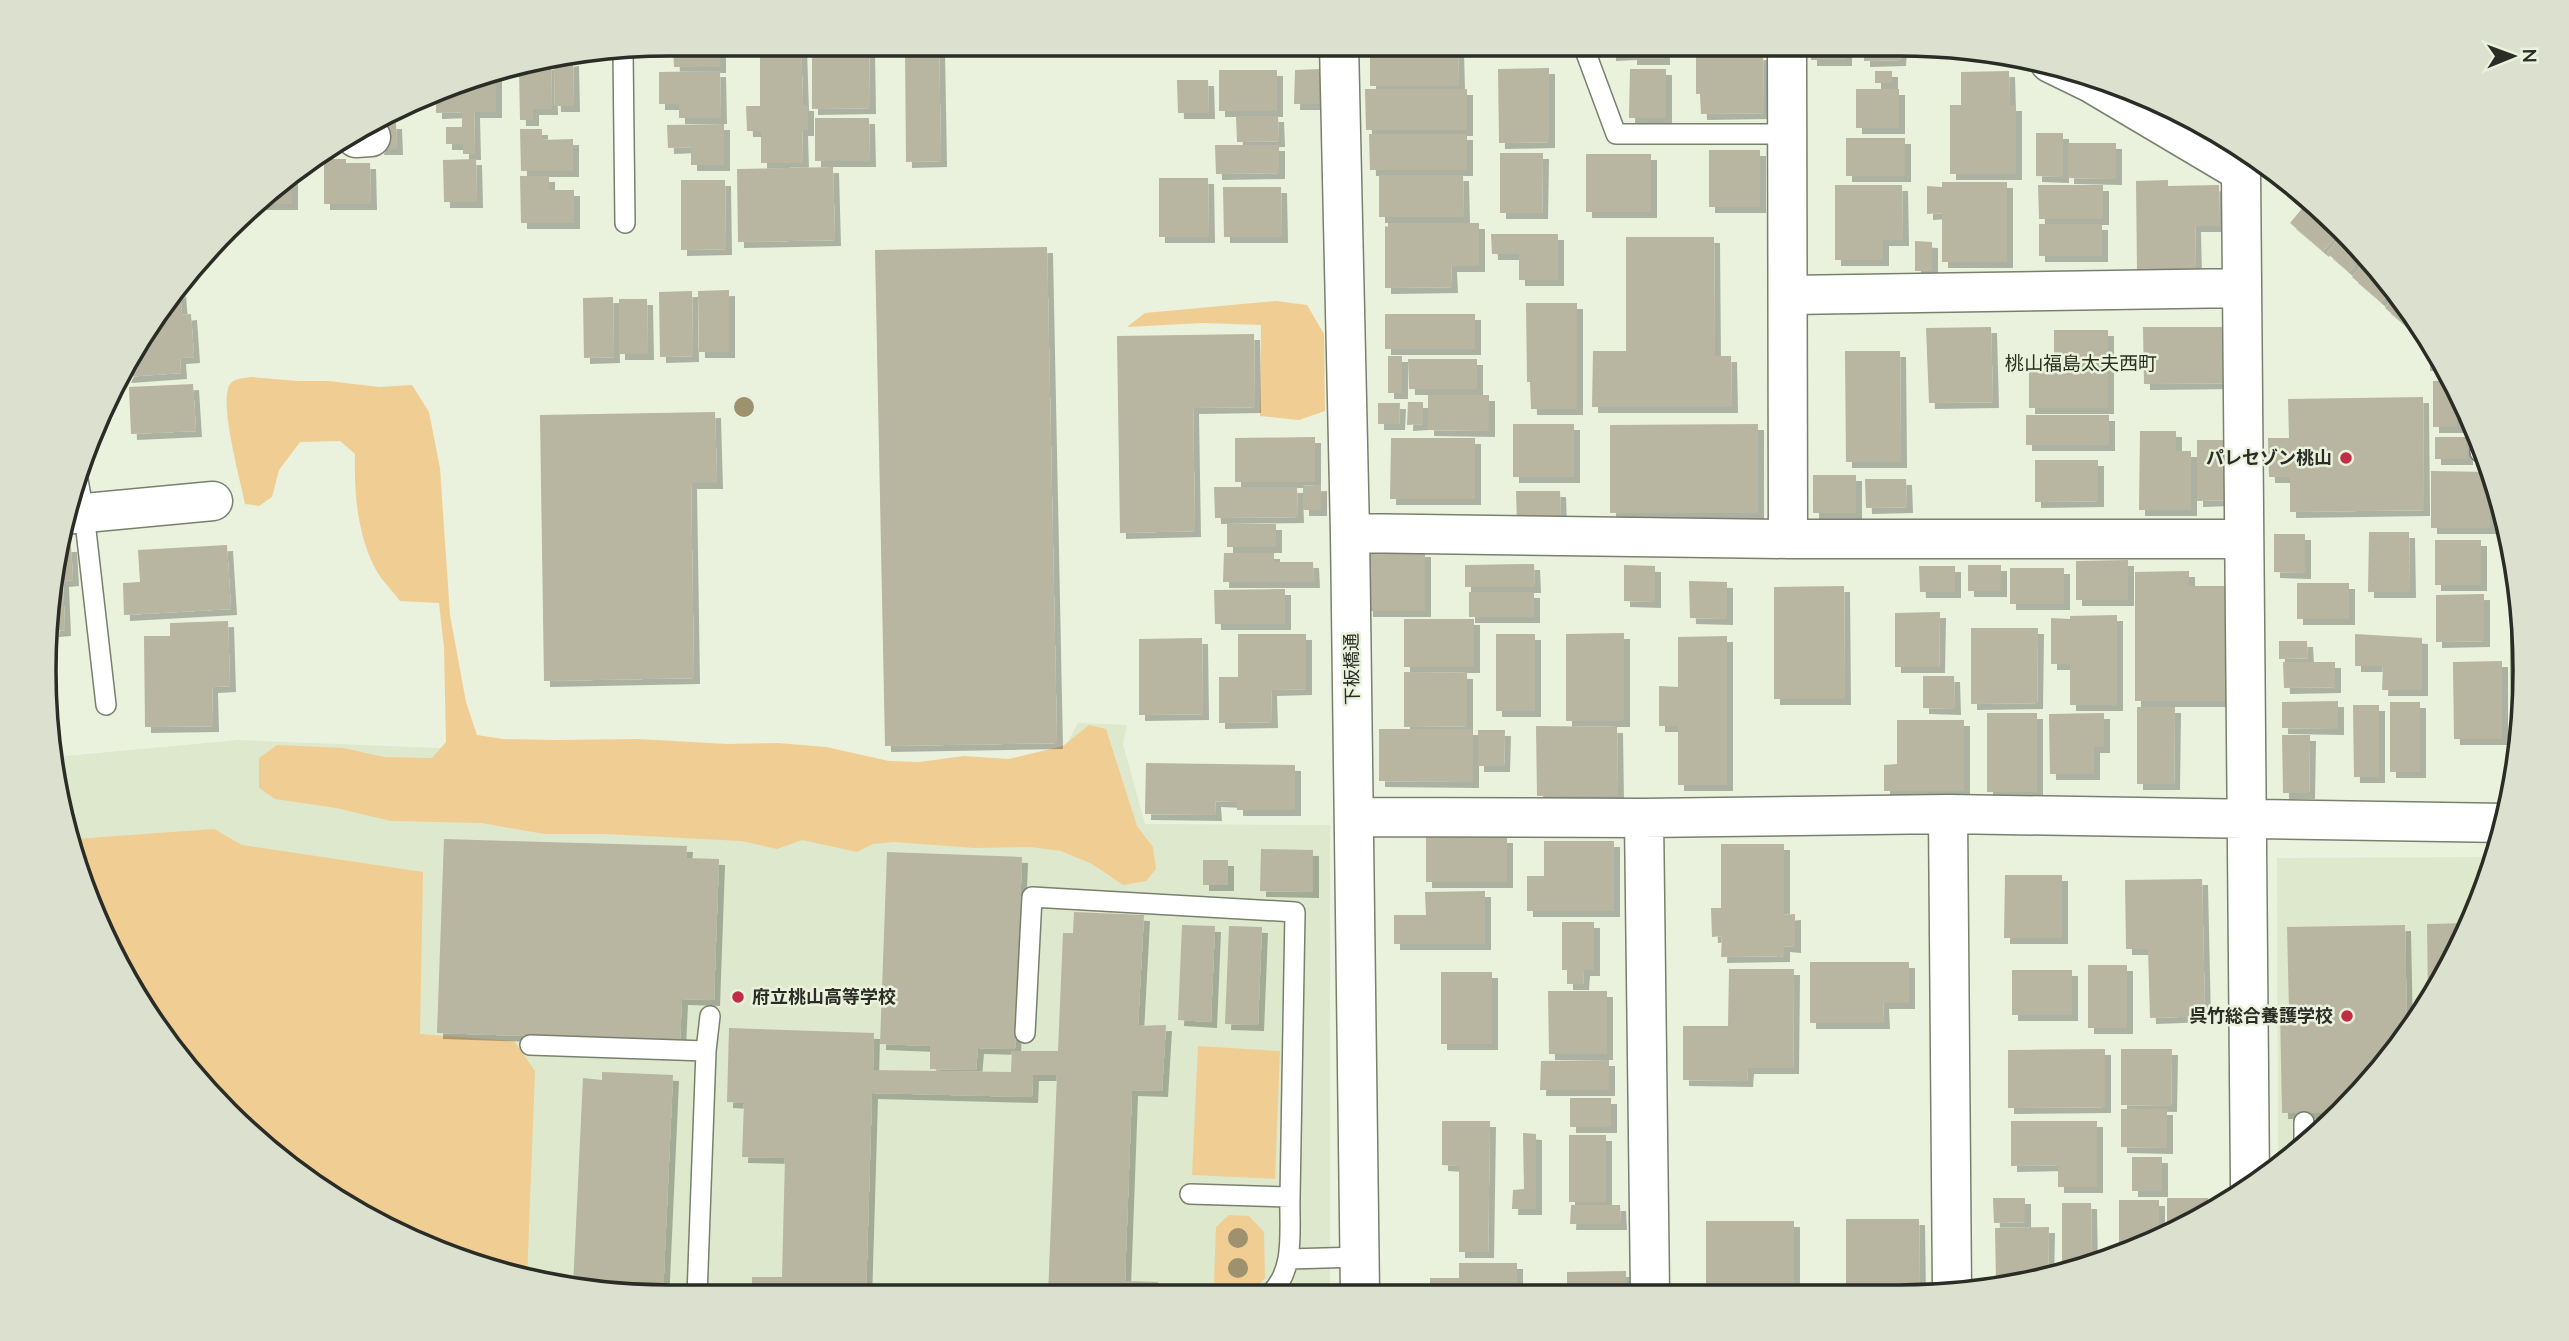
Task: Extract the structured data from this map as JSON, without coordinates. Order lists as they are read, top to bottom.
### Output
{
  "streets": {
    "street": ["下板橋通"]
  },
  "districts": ["桃山福島太夫西町"],
  "places": ["パレセゾン桃山", "府立桃山高等学校", "呉竹総合養護学校"],
  "north": "right"
}
